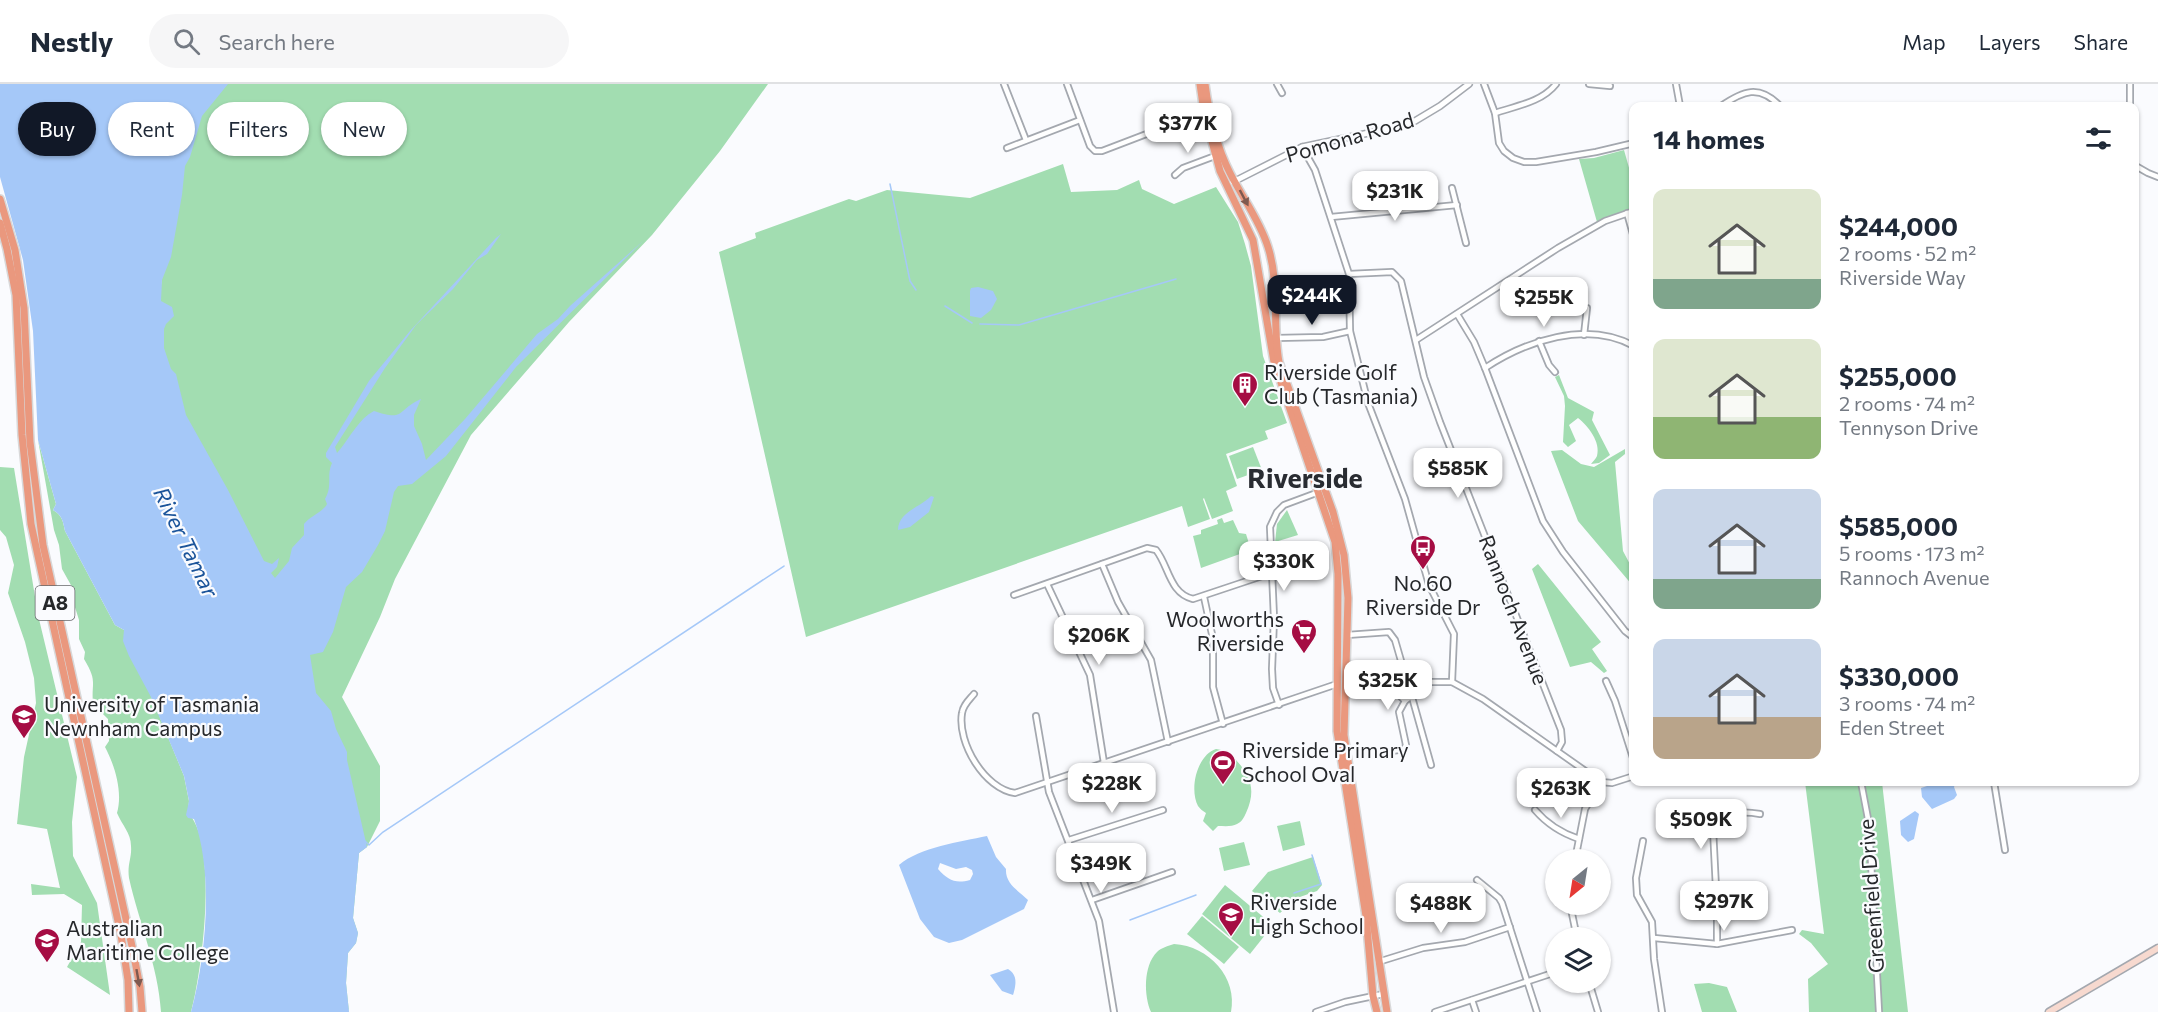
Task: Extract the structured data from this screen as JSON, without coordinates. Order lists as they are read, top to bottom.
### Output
{
  "streets": {
    "highway": ["A8"],
    "street": ["Pomona Road", "Rannoch Avenue", "Greenfield Drive"]
  },
  "districts": ["Riverside"],
  "water": ["River Tamar"],
  "places": {
    "building": ["Riverside Golf Club (Tasmania)"],
    "bus stop": ["No.60 Riverside Dr"],
    "supermarket": ["Woolworths Riverside"],
    "school or university": ["University of Tasmania Newnham Campus", "Riverside High School", "Australian Maritime College"],
    "sports": ["Riverside Primary School Oval"]
  },
  "north": "bottom left",
  "page": {
    "header": "Nestly",
    "search": "Search here",
    "nav": ["Map", "Layers", "Share"],
    "chip": [
      "Buy",
      "Rent",
      "Filters",
      "New"
    ],
    "heading": "14 homes",
    "price": [
      "$377K",
      "$231K",
      "$244K",
      "$255K",
      "$585K",
      "$330K",
      "$206K",
      "$325K",
      "$228K",
      "$263K",
      "$509K",
      "$349K",
      "$297K",
      "$488K"
    ],
    "list": [
      {
        "name": "$244,000",
        "note": "2 rooms · 52 m² · Riverside Way"
      },
      {
        "name": "$255,000",
        "note": "2 rooms · 74 m² · Tennyson Drive"
      },
      {
        "name": "$585,000",
        "note": "5 rooms · 173 m² · Rannoch Avenue"
      },
      {
        "name": "$330,000",
        "note": "3 rooms · 74 m² · Eden Street"
      }
    ]
  }
}
